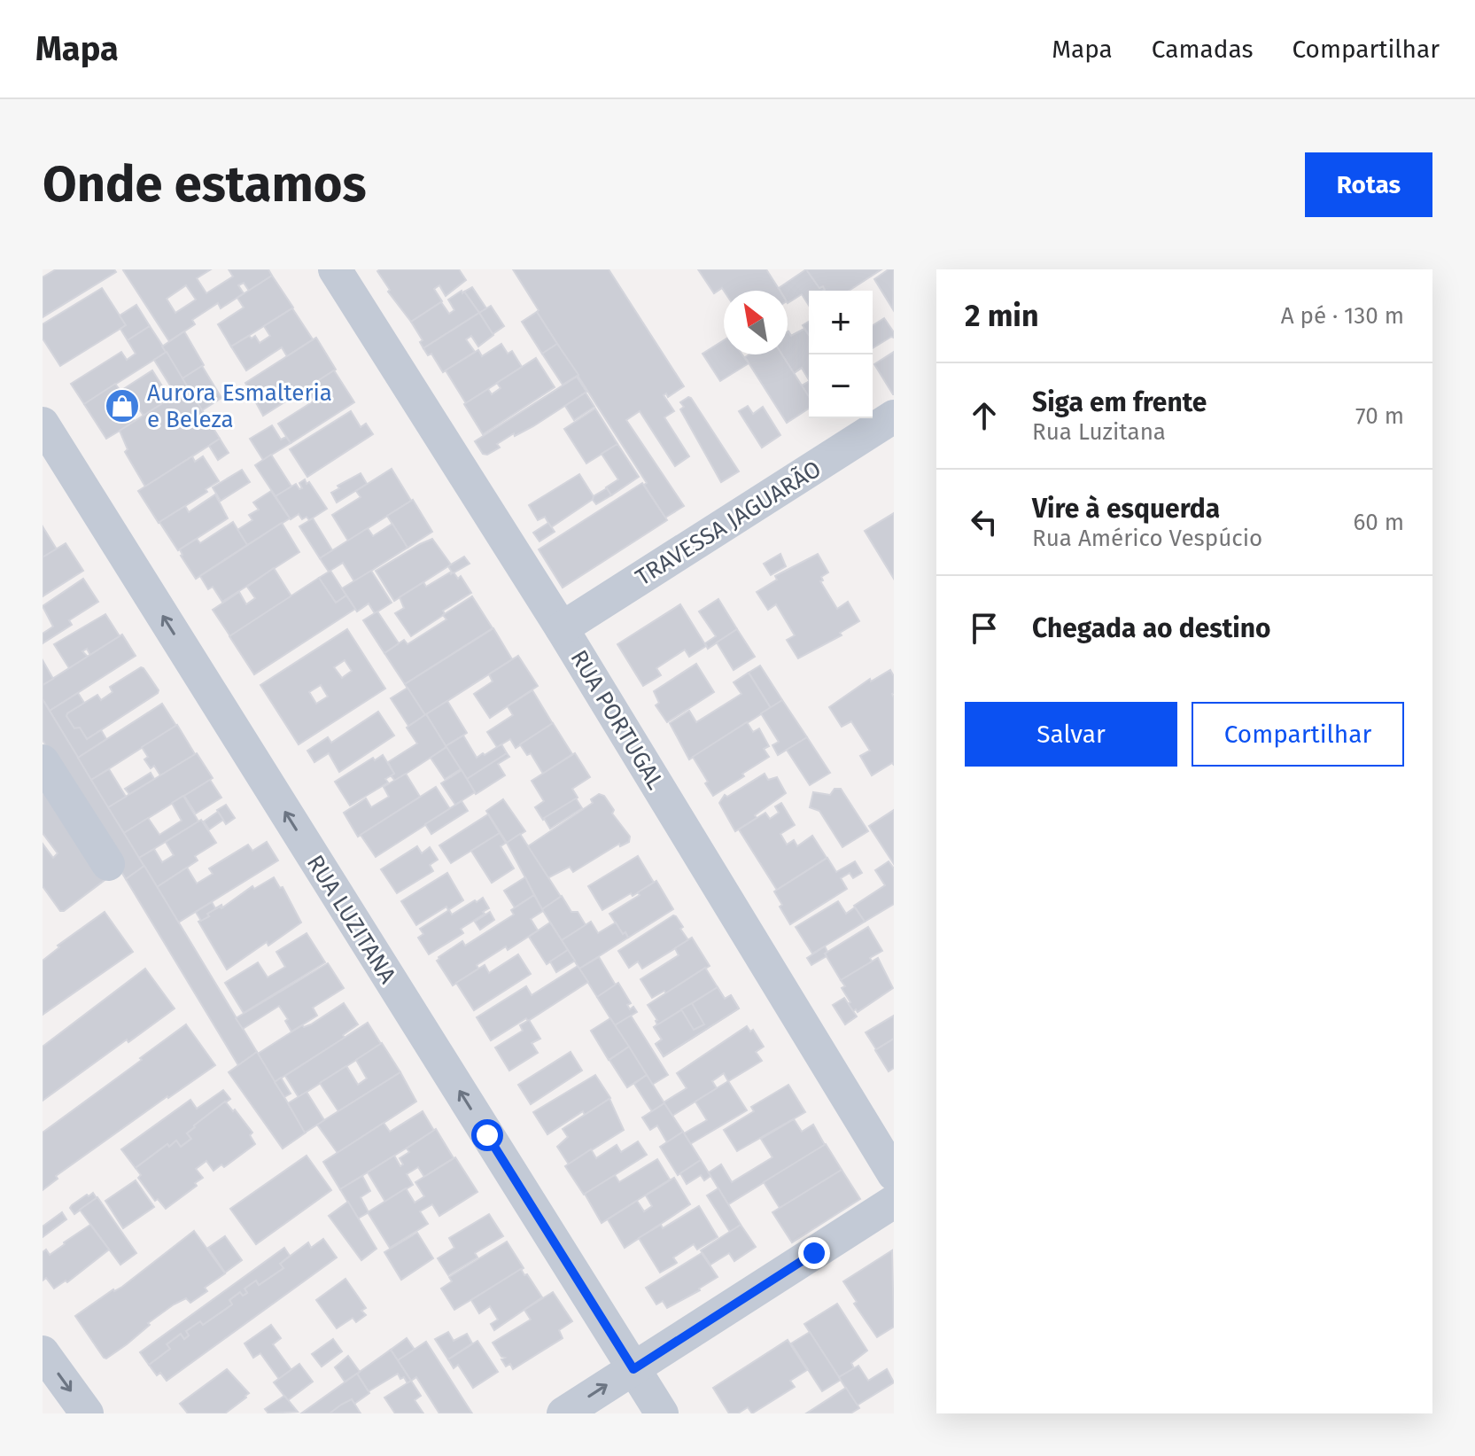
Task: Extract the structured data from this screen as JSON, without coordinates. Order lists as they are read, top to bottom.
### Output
{
  "streets": {
    "street": ["TRAVESSA JAGUARÃO", "RUA PORTUGAL", "RUA LUZITANA"]
  },
  "crossings": [
    ["TRAVESSA JAGUARÃO", "RUA PORTUGAL"]
  ],
  "one_way": ["RUA LUZITANA"],
  "places": {
    "shop": ["Aurora Esmalteria e Beleza"]
  },
  "north": "top left",
  "page": {
    "header": "Mapa",
    "nav": ["Mapa", "Camadas", "Compartilhar"],
    "buttons": [
      "Rotas",
      ["Salvar", "Compartilhar"]
    ],
    "title": "Onde estamos",
    "heading": ["2 min", "A pé · 130 m"],
    "map_buttons": ["+", "−"],
    "list": [
      ["Siga em frente", "Rua Luzitana", "70 m"],
      ["Vire à esquerda", "Rua Américo Vespúcio", "60 m"],
      "Chegada ao destino"
    ]
  }
}
